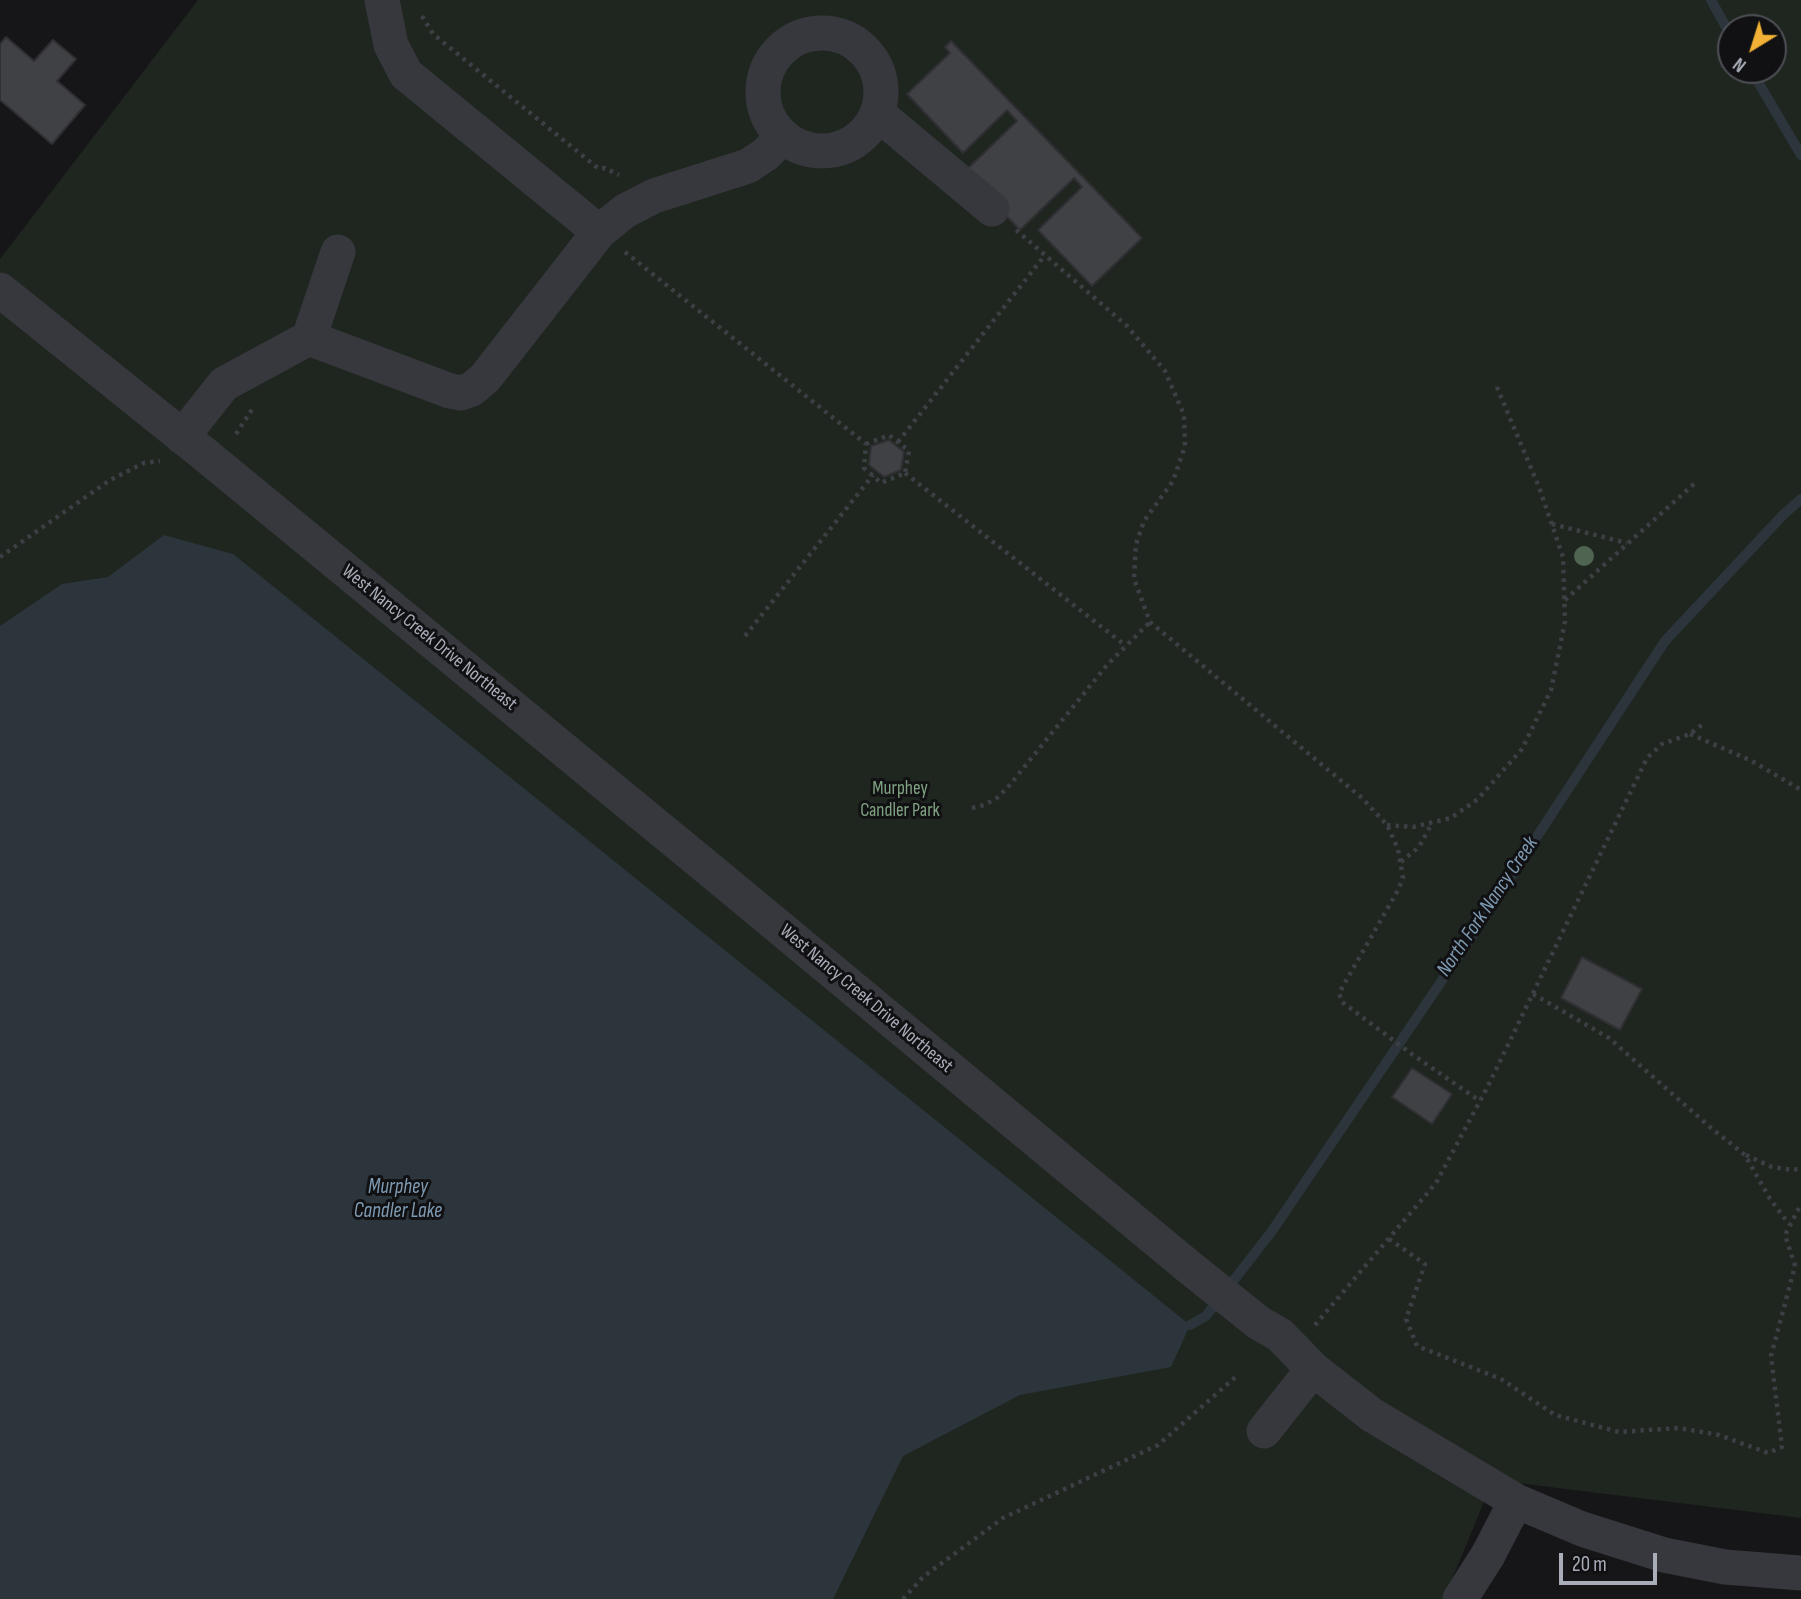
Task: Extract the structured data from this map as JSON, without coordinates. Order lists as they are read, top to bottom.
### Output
{
  "streets": {
    "street": ["West Nancy Creek Drive Northeast"]
  },
  "water": ["North Fork Nancy Creek", "Murphey Candler Lake"],
  "parks": ["Murphey Candler Park"],
  "scale_bar": "20 m",
  "north": "bottom left"
}
